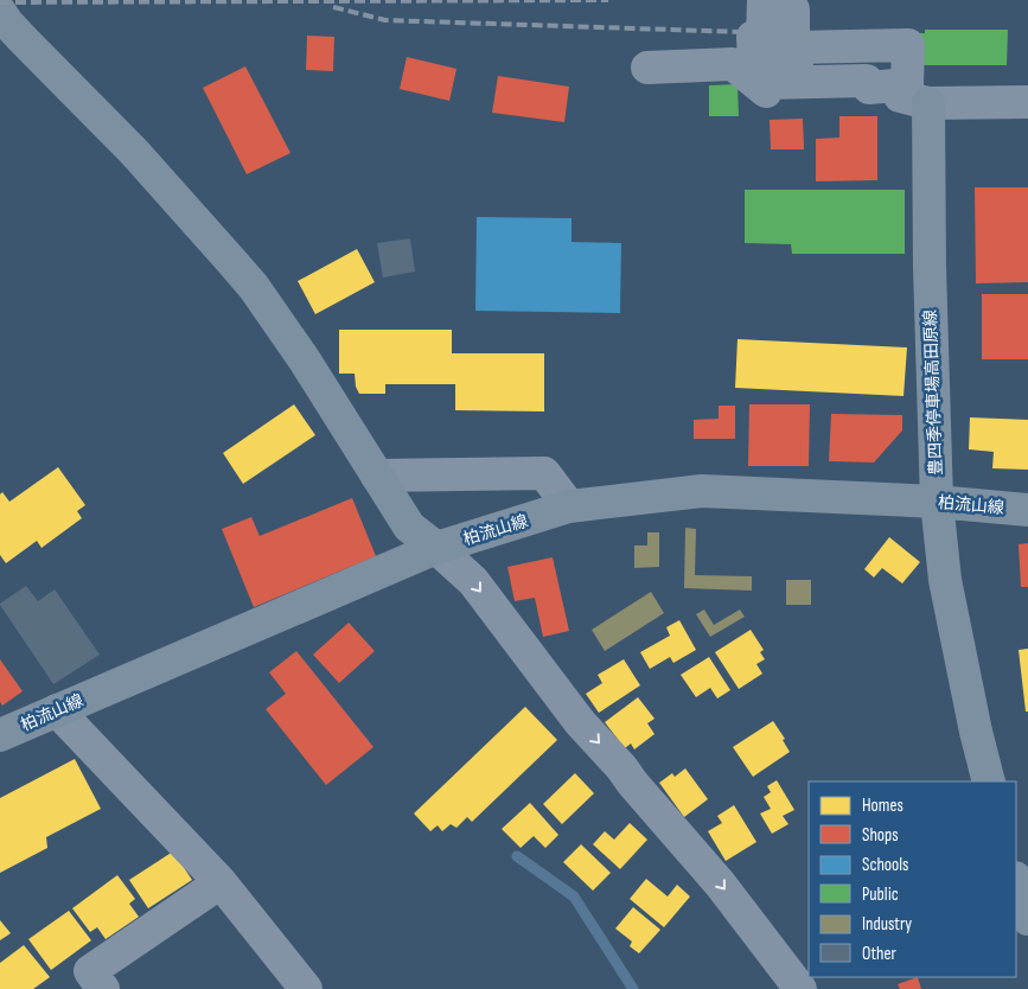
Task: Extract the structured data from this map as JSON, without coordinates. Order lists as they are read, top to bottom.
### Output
{
  "streets": {
    "main road": ["豊四季停車場高田原線", "柏流山線"]
  },
  "crossings": [
    ["豊四季停車場高田原線", "柏流山線"]
  ],
  "legend": [
    "Homes",
    "Shops",
    "Schools",
    "Public",
    "Industry",
    "Other"
  ]
}
